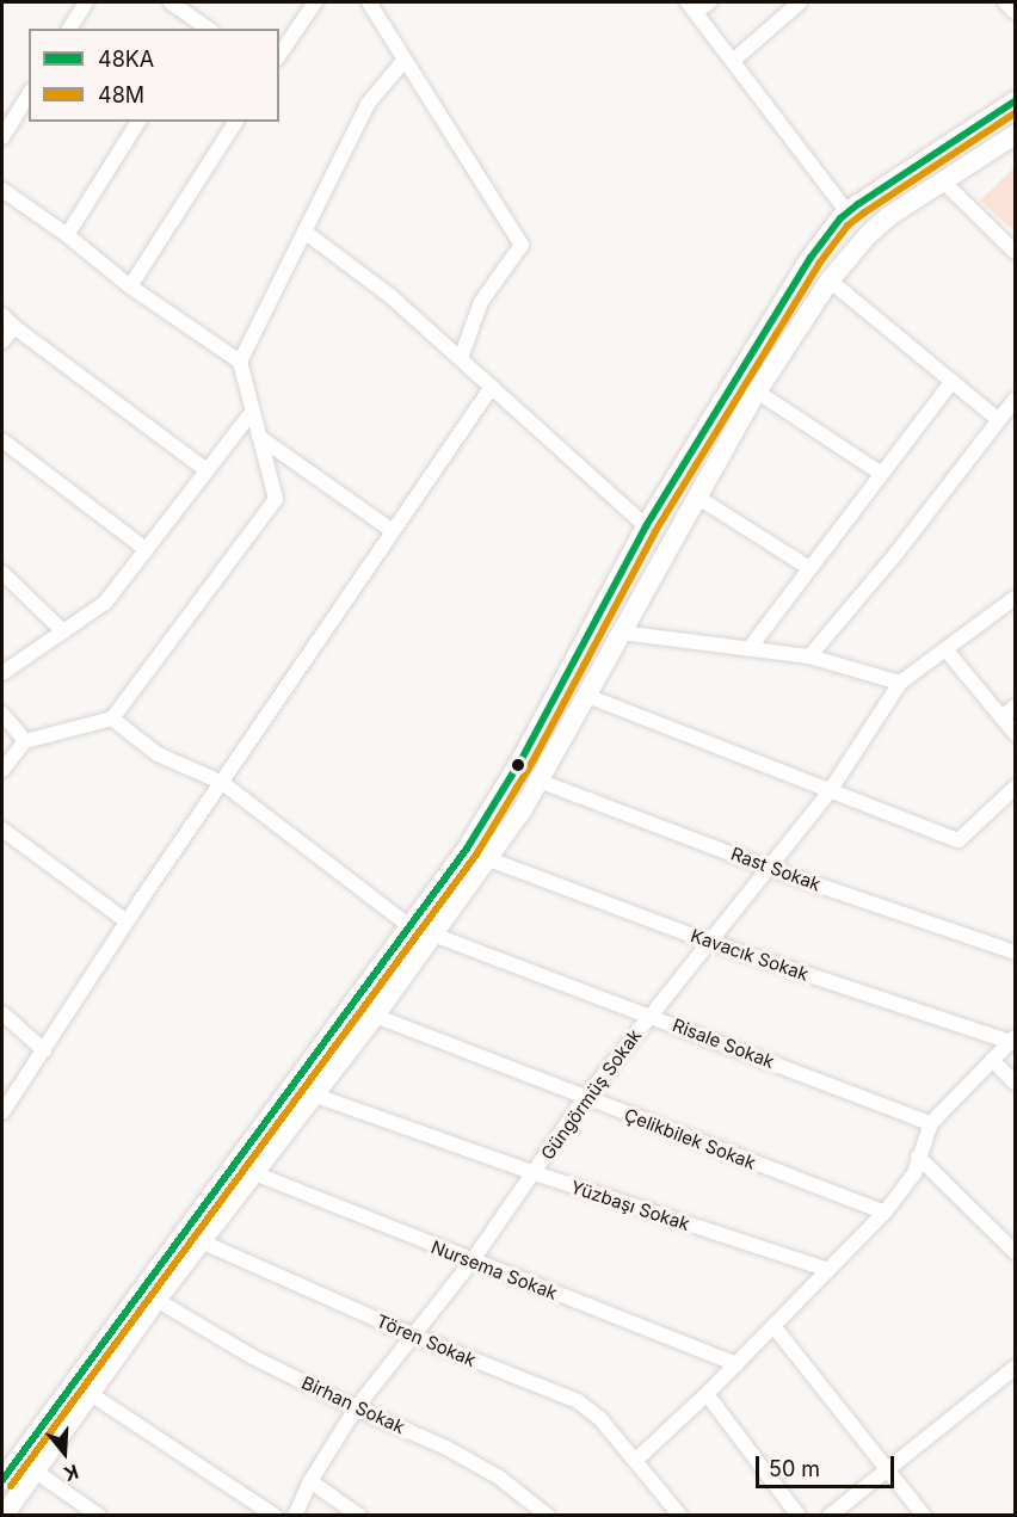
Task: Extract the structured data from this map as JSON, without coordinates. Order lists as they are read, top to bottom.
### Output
{
  "streets": {
    "street": [
      "Rast Sokak",
      "Kavacık Sokak",
      "Risale Sokak",
      "Güngörmüş Sokak",
      "Çelikbilek Sokak",
      "Yüzbaşı Sokak",
      "Nursema Sokak",
      "Tören Sokak",
      "Birhan Sokak"
    ]
  },
  "crossings": [
    ["Rast Sokak", "Güngörmüş Sokak"],
    ["Kavacık Sokak", "Güngörmüş Sokak"],
    ["Risale Sokak", "Güngörmüş Sokak"],
    ["Güngörmüş Sokak", "Çelikbilek Sokak"],
    ["Güngörmüş Sokak", "Yüzbaşı Sokak"],
    ["Güngörmüş Sokak", "Nursema Sokak"],
    ["Güngörmüş Sokak", "Tören Sokak"],
    ["Güngörmüş Sokak", "Birhan Sokak"]
  ],
  "lines": ["transit line 48KA", "transit line 48M"],
  "legend": ["48KA", "48M"],
  "scale_bar": "50 m",
  "north": "bottom"
}
